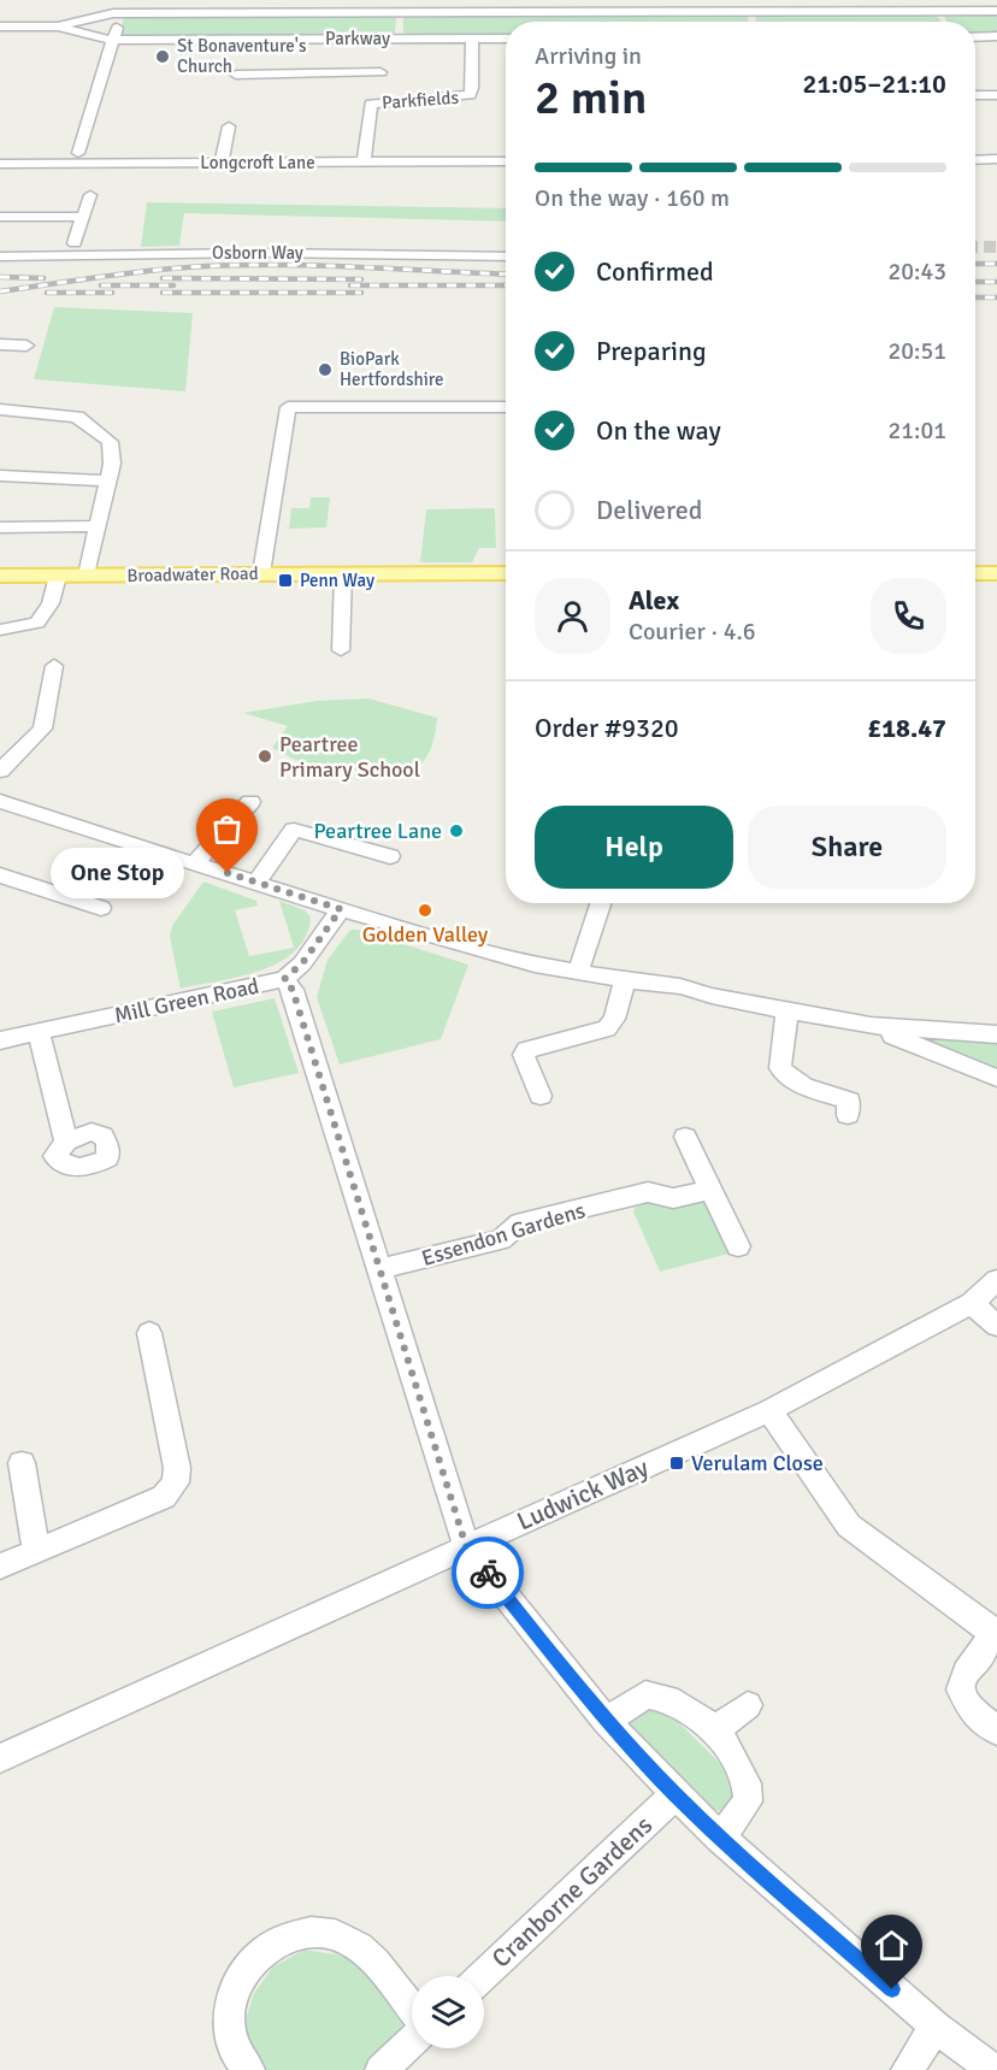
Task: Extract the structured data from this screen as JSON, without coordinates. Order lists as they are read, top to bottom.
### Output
{
  "streets": {
    "main road": ["Broadwater Road"],
    "street": [
      "Parkway",
      "Parkfields",
      "Longcroft Lane",
      "Osborn Way",
      "Mill Green Road",
      "Essendon Gardens",
      "Ludwick Way",
      "Cranborne Gardens"
    ]
  },
  "crossings": [
    ["Parkway", "Parkfields"],
    ["Parkfields", "Longcroft Lane"]
  ],
  "places": {
    "other": [
      "St Bonaventure's Church",
      "BioPark Hertfordshire",
      "Peartree Primary School",
      "Peartree Lane",
      "One Stop",
      "Golden Valley"
    ],
    "transit": ["Penn Way", "Verulam Close"]
  },
  "page": {
    "heading": ["2 min", "Arriving in", "21:05–21:10"],
    "panel": [
      "Alex",
      "Courier · 4.6",
      "Order #9320",
      "£18.47"
    ],
    "bar": "On the way · 160 m",
    "list": [
      ["Confirmed", "20:43"],
      ["Preparing", "20:51"],
      ["On the way", "21:01"],
      "Delivered"
    ],
    "buttons": ["Help", "Share"],
    "bubble": "One Stop"
  }
}
